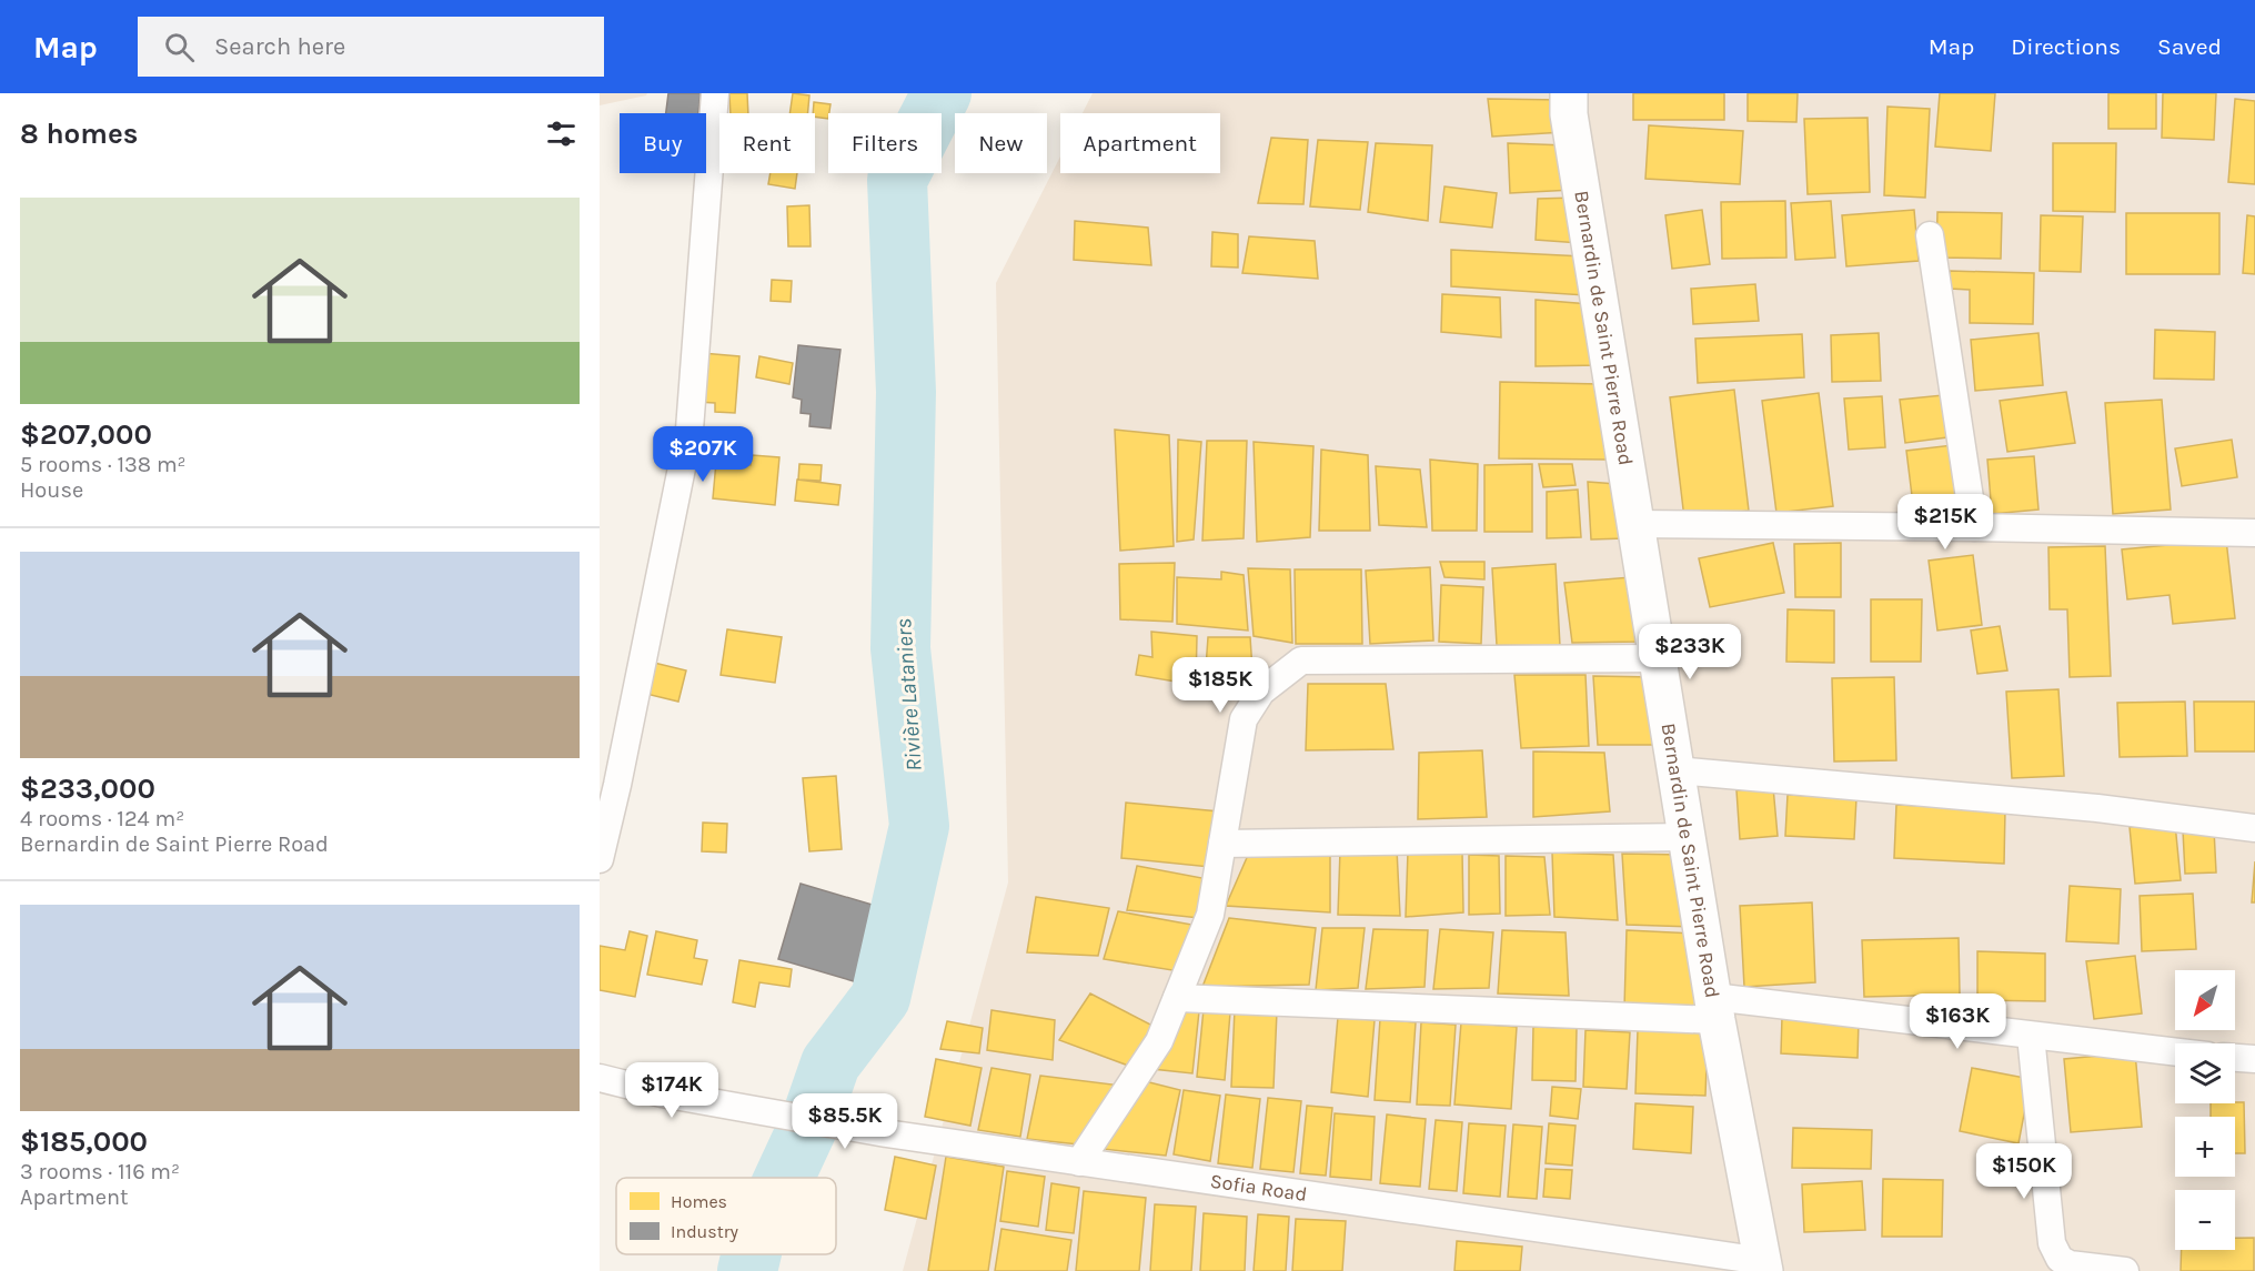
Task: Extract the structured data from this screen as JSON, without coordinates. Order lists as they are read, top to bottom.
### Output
{
  "streets": {
    "main road": ["Bernardin de Saint Pierre Road"],
    "street": ["Sofia Road"]
  },
  "crossings": [
    ["Bernardin de Saint Pierre Road", "Sofia Road"]
  ],
  "water": ["Rivière Lataniers"],
  "legend": ["Homes", "Industry"],
  "north": "bottom left",
  "page": {
    "header": "Map",
    "search": "Search here",
    "nav": ["Map", "Directions", "Saved"],
    "heading": "8 homes",
    "chip": [
      "Buy",
      "Rent",
      "Filters",
      "New",
      "Apartment"
    ],
    "list": [
      {
        "name": "$207,000",
        "note": "5 rooms · 138 m² · House"
      },
      {
        "name": "$233,000",
        "note": "4 rooms · 124 m² · Bernardin de Saint Pierre Road"
      },
      {
        "name": "$185,000",
        "note": "3 rooms · 116 m² · Apartment"
      }
    ],
    "price": [
      "$207K",
      "$215K",
      "$233K",
      "$185K",
      "$163K",
      "$174K",
      "$85.5K",
      "$150K"
    ],
    "map_buttons": ["+", "−"]
  }
}
